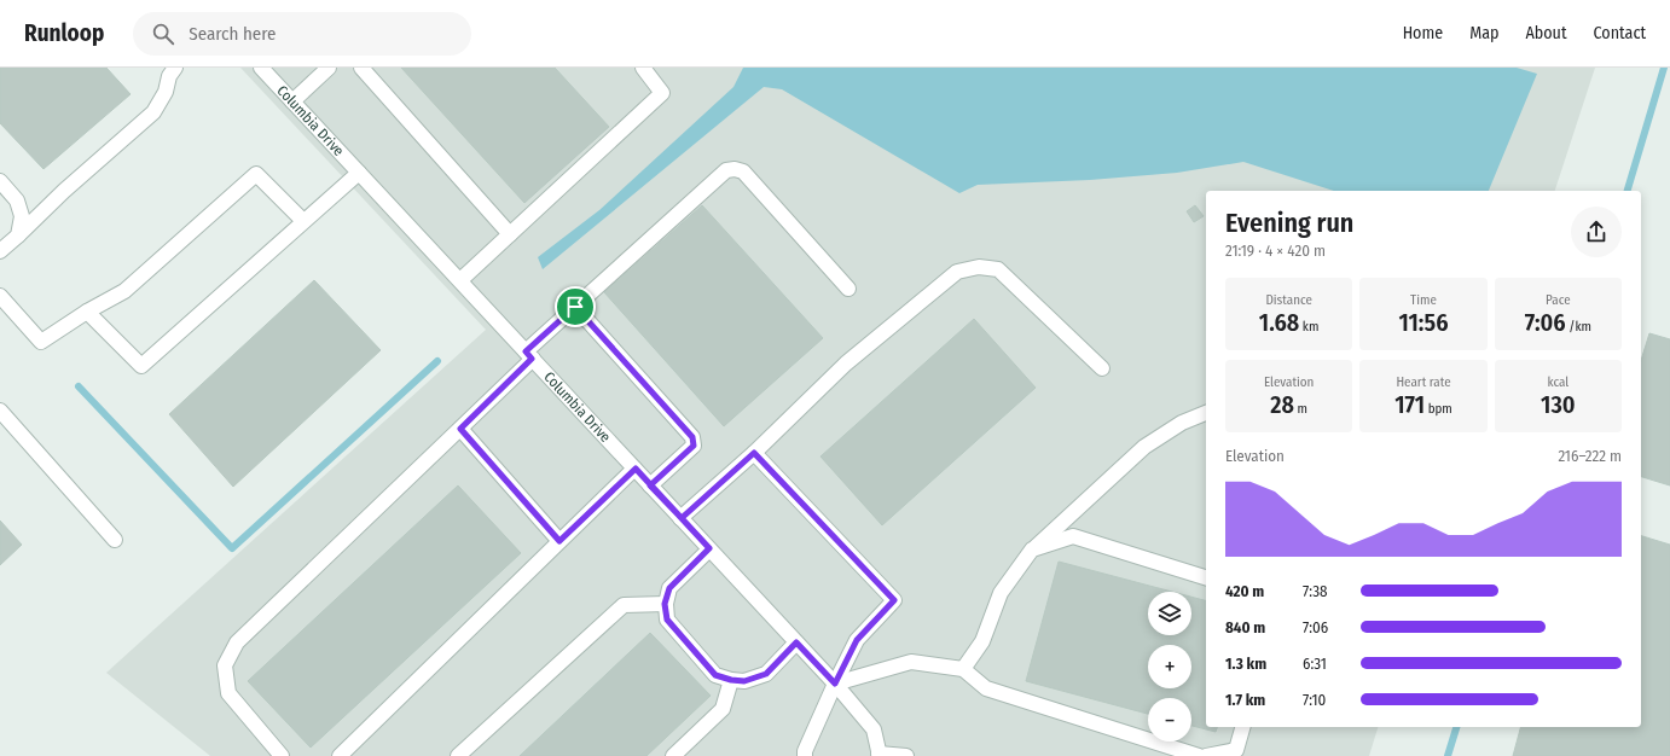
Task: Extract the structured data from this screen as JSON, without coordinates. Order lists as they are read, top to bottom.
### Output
{
  "streets": {
    "street": ["Columbia Drive"]
  },
  "page": {
    "header": "Runloop",
    "search": "Search here",
    "nav": [
      "Home",
      "Map",
      "About",
      "Contact"
    ],
    "heading": ["Evening run", "21:19 · 4 × 420 m"],
    "stats": [
      ["Distance", "1.68 km"],
      ["Time", "11:56"],
      ["Pace", "7:06 /km"],
      ["Elevation", "28 m"],
      ["Heart rate", "171 bpm"],
      ["kcal", "130"]
    ],
    "chart": ["Elevation", "216–222 m"],
    "list": [
      {
        "name": "420 m",
        "note": "7:38"
      },
      {
        "name": "840 m",
        "note": "7:06"
      },
      {
        "name": "1.3 km",
        "note": "6:31"
      },
      {
        "name": "1.7 km",
        "note": "7:10"
      }
    ],
    "map_buttons": ["+", "−"]
  }
}
